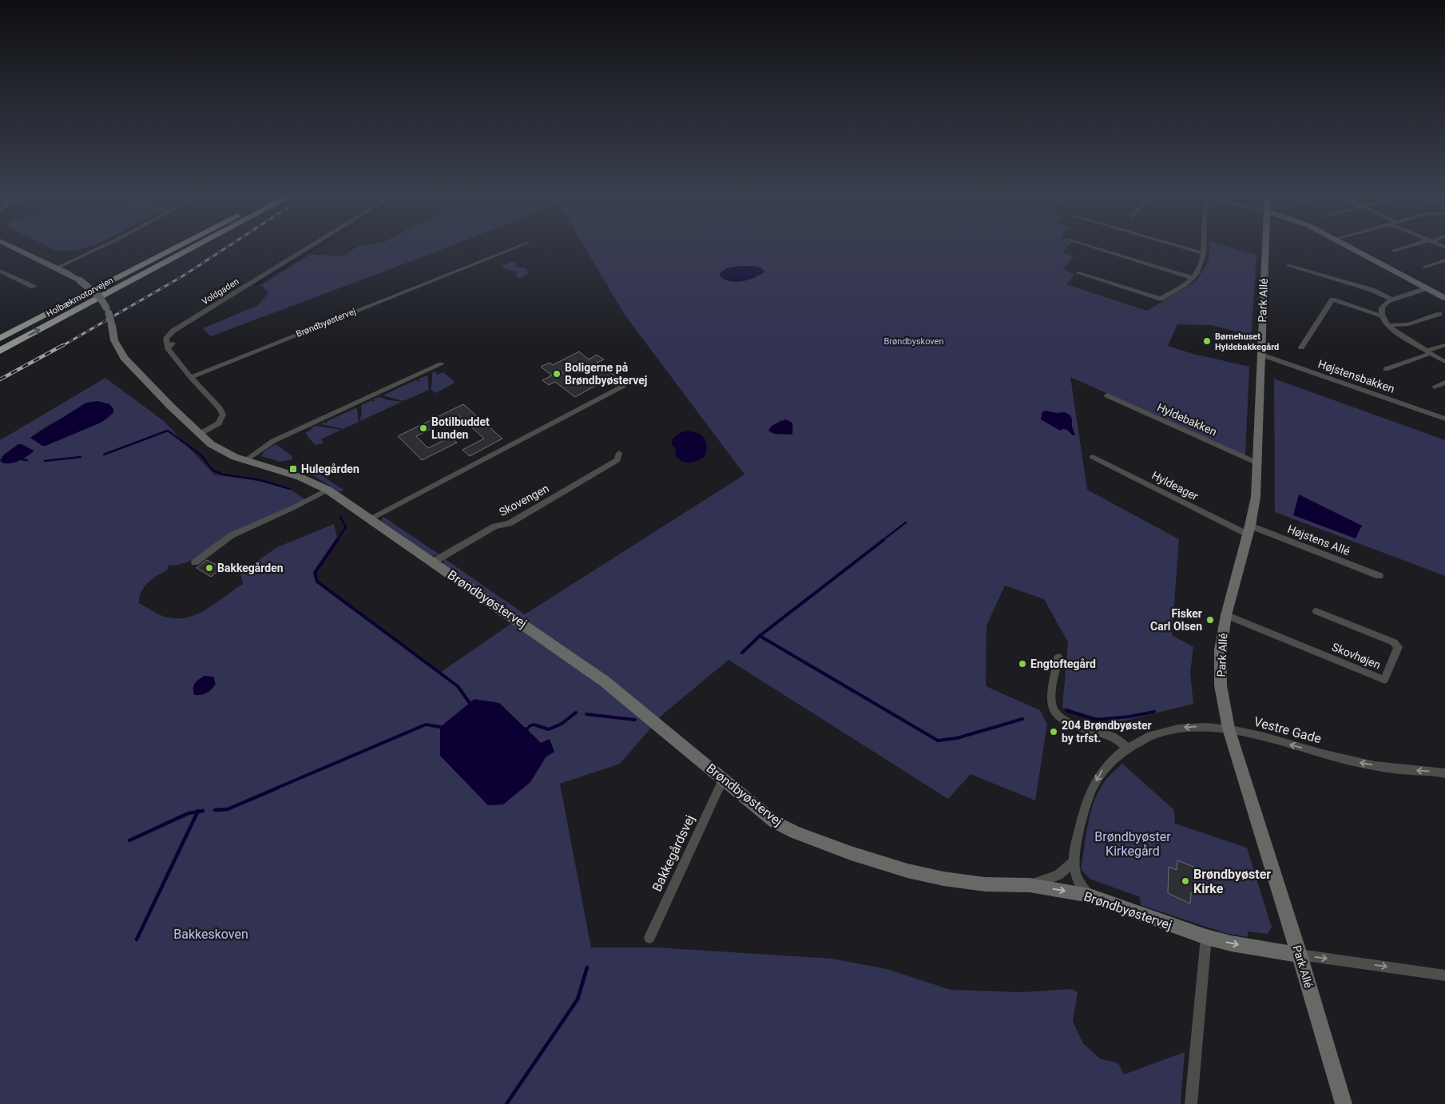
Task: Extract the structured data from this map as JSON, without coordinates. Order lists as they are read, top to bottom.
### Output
{
  "streets": {
    "highway": ["Holbækmotorvejen"],
    "street": [
      "Voldgaden",
      "Park Allé",
      "Brøndbyøstervej",
      "Højstensbakken",
      "Hyldebakken",
      "Hyldeager",
      "Skovengen",
      "Højstens Allé",
      "Skovhøjen",
      "Vestre Gade",
      "Bakkegårdsvej"
    ]
  },
  "crossings": [
    ["Voldgaden", "Brøndbyøstervej"],
    ["Park Allé", "Brøndbyøstervej"],
    ["Park Allé", "Højstensbakken"],
    ["Park Allé", "Hyldebakken"],
    ["Park Allé", "Hyldeager"],
    ["Park Allé", "Højstens Allé"],
    ["Park Allé", "Skovhøjen"],
    ["Park Allé", "Vestre Gade"],
    ["Brøndbyøstervej", "Skovengen"],
    ["Brøndbyøstervej", "Vestre Gade"],
    ["Brøndbyøstervej", "Bakkegårdsvej"],
    ["Hyldeager", "Højstens Allé"]
  ],
  "one_way": ["Vestre Gade"],
  "parks": ["Brøndbyskoven", "Brøndbyøster Kirkegård", "Bakkeskoven"],
  "places": {
    "other": [
      "Børnehuset Hyldebakkegård",
      "Boligerne på Brøndbyøstervej",
      "Botilbuddet Lunden",
      "Bakkegården",
      "Fisker Carl Olsen",
      "Engtoftegård",
      "204 Brøndbyøster by trfst.",
      "Brøndbyøster Kirke"
    ],
    "transit": ["Hulegården"]
  }
}
